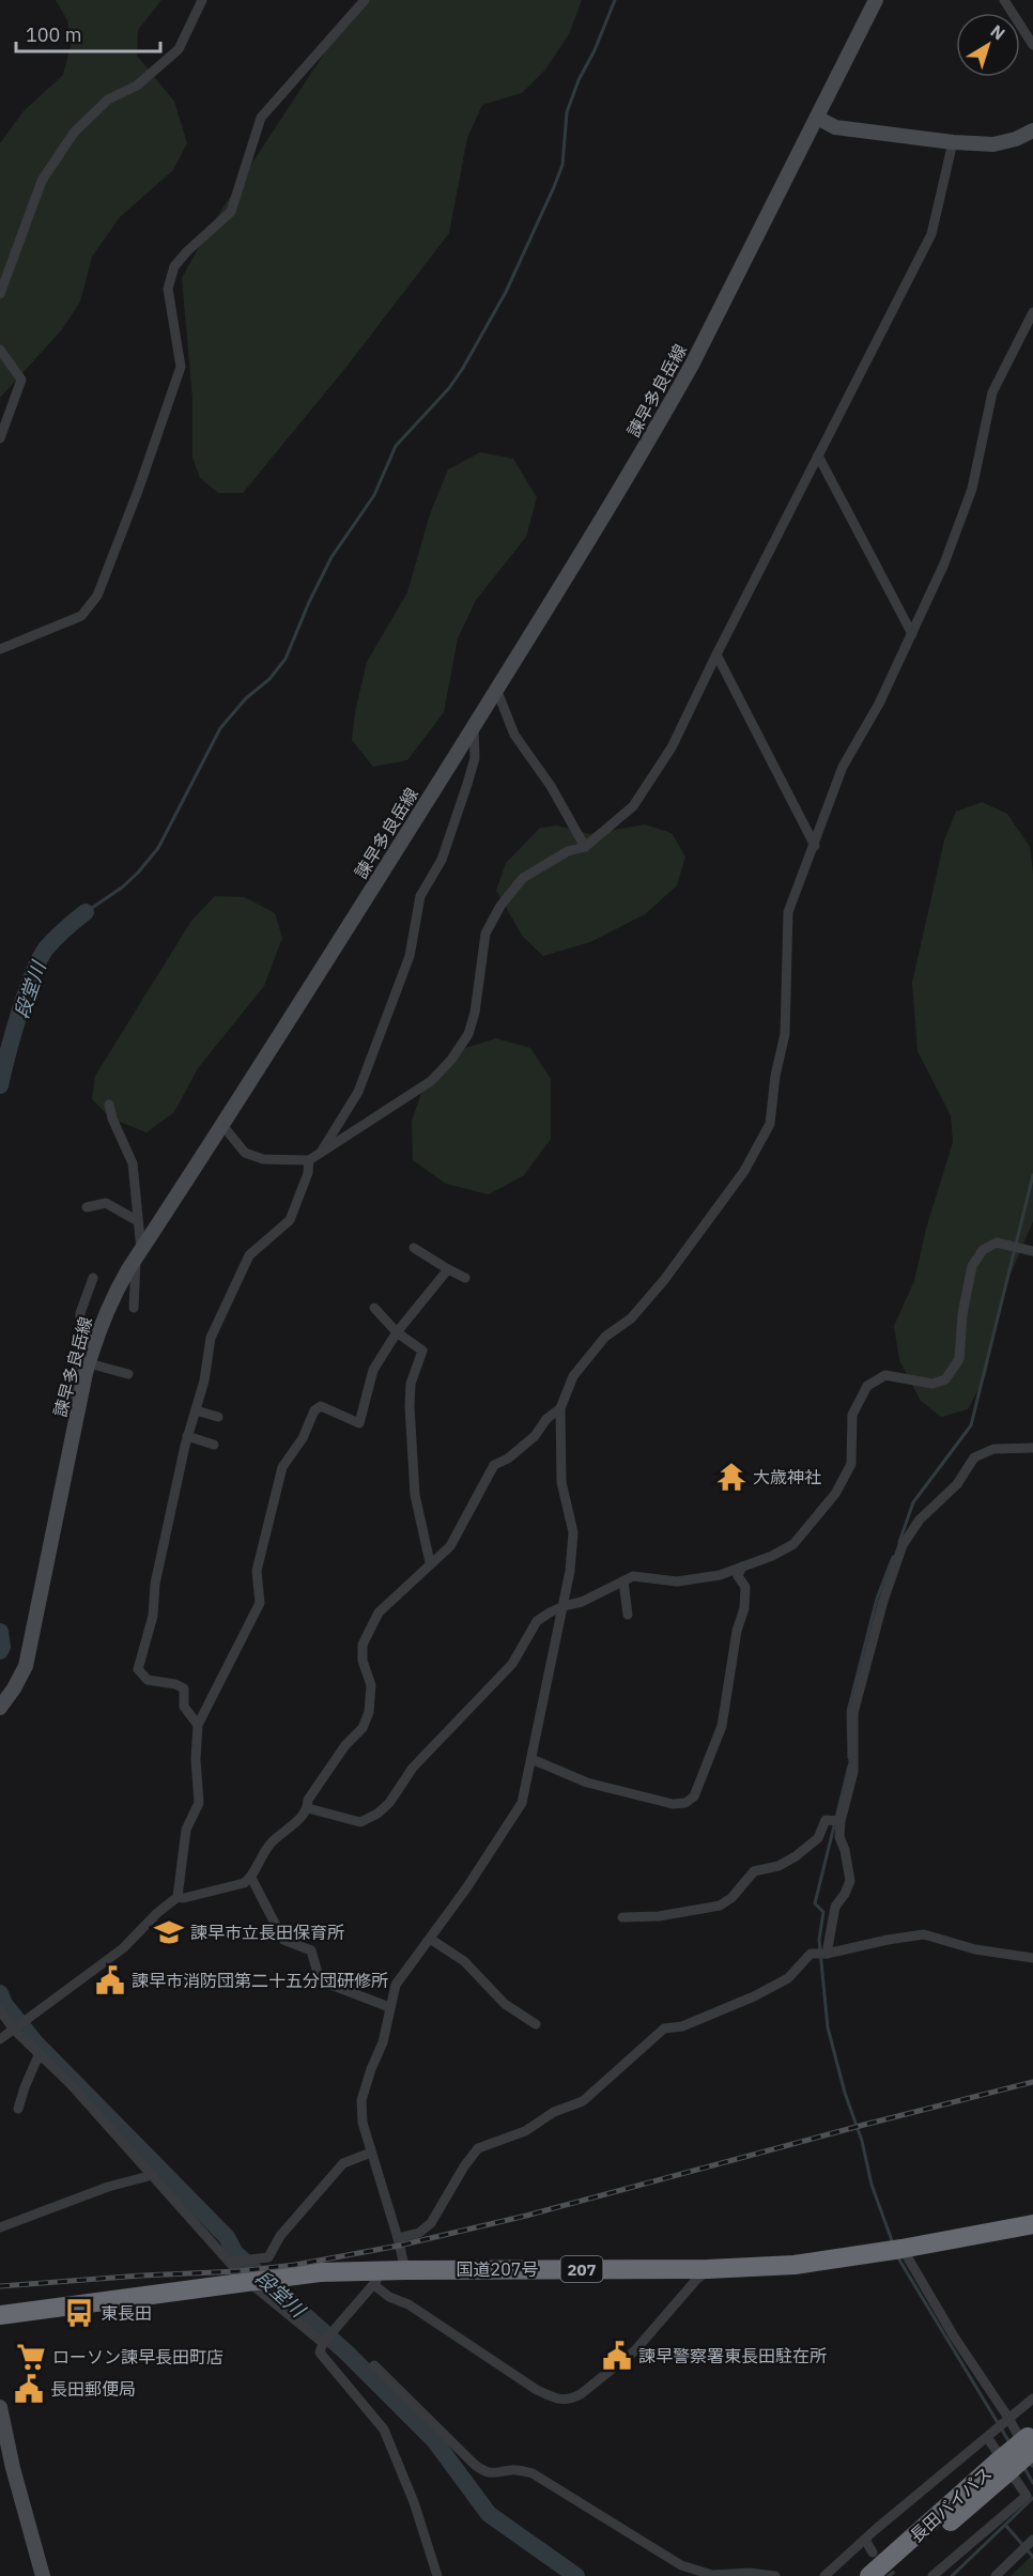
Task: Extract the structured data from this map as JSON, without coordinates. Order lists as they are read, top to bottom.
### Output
{
  "streets": {
    "highway": ["国道207号", "207", "長田バイパス"],
    "main road": ["諫早多良岳線"]
  },
  "water": ["段堂川"],
  "places": {
    "temple": ["大歳神社"],
    "school or university": ["諫早市立長田保育所"],
    "public building": ["諫早市消防団第二十五分団研修所", "諫早警察署東長田駐在所", "長田郵便局"],
    "bus stop": ["東長田"],
    "supermarket": ["ローソン諫早長田町店"]
  },
  "scale_bar": "100 m",
  "north": "top right"
}
